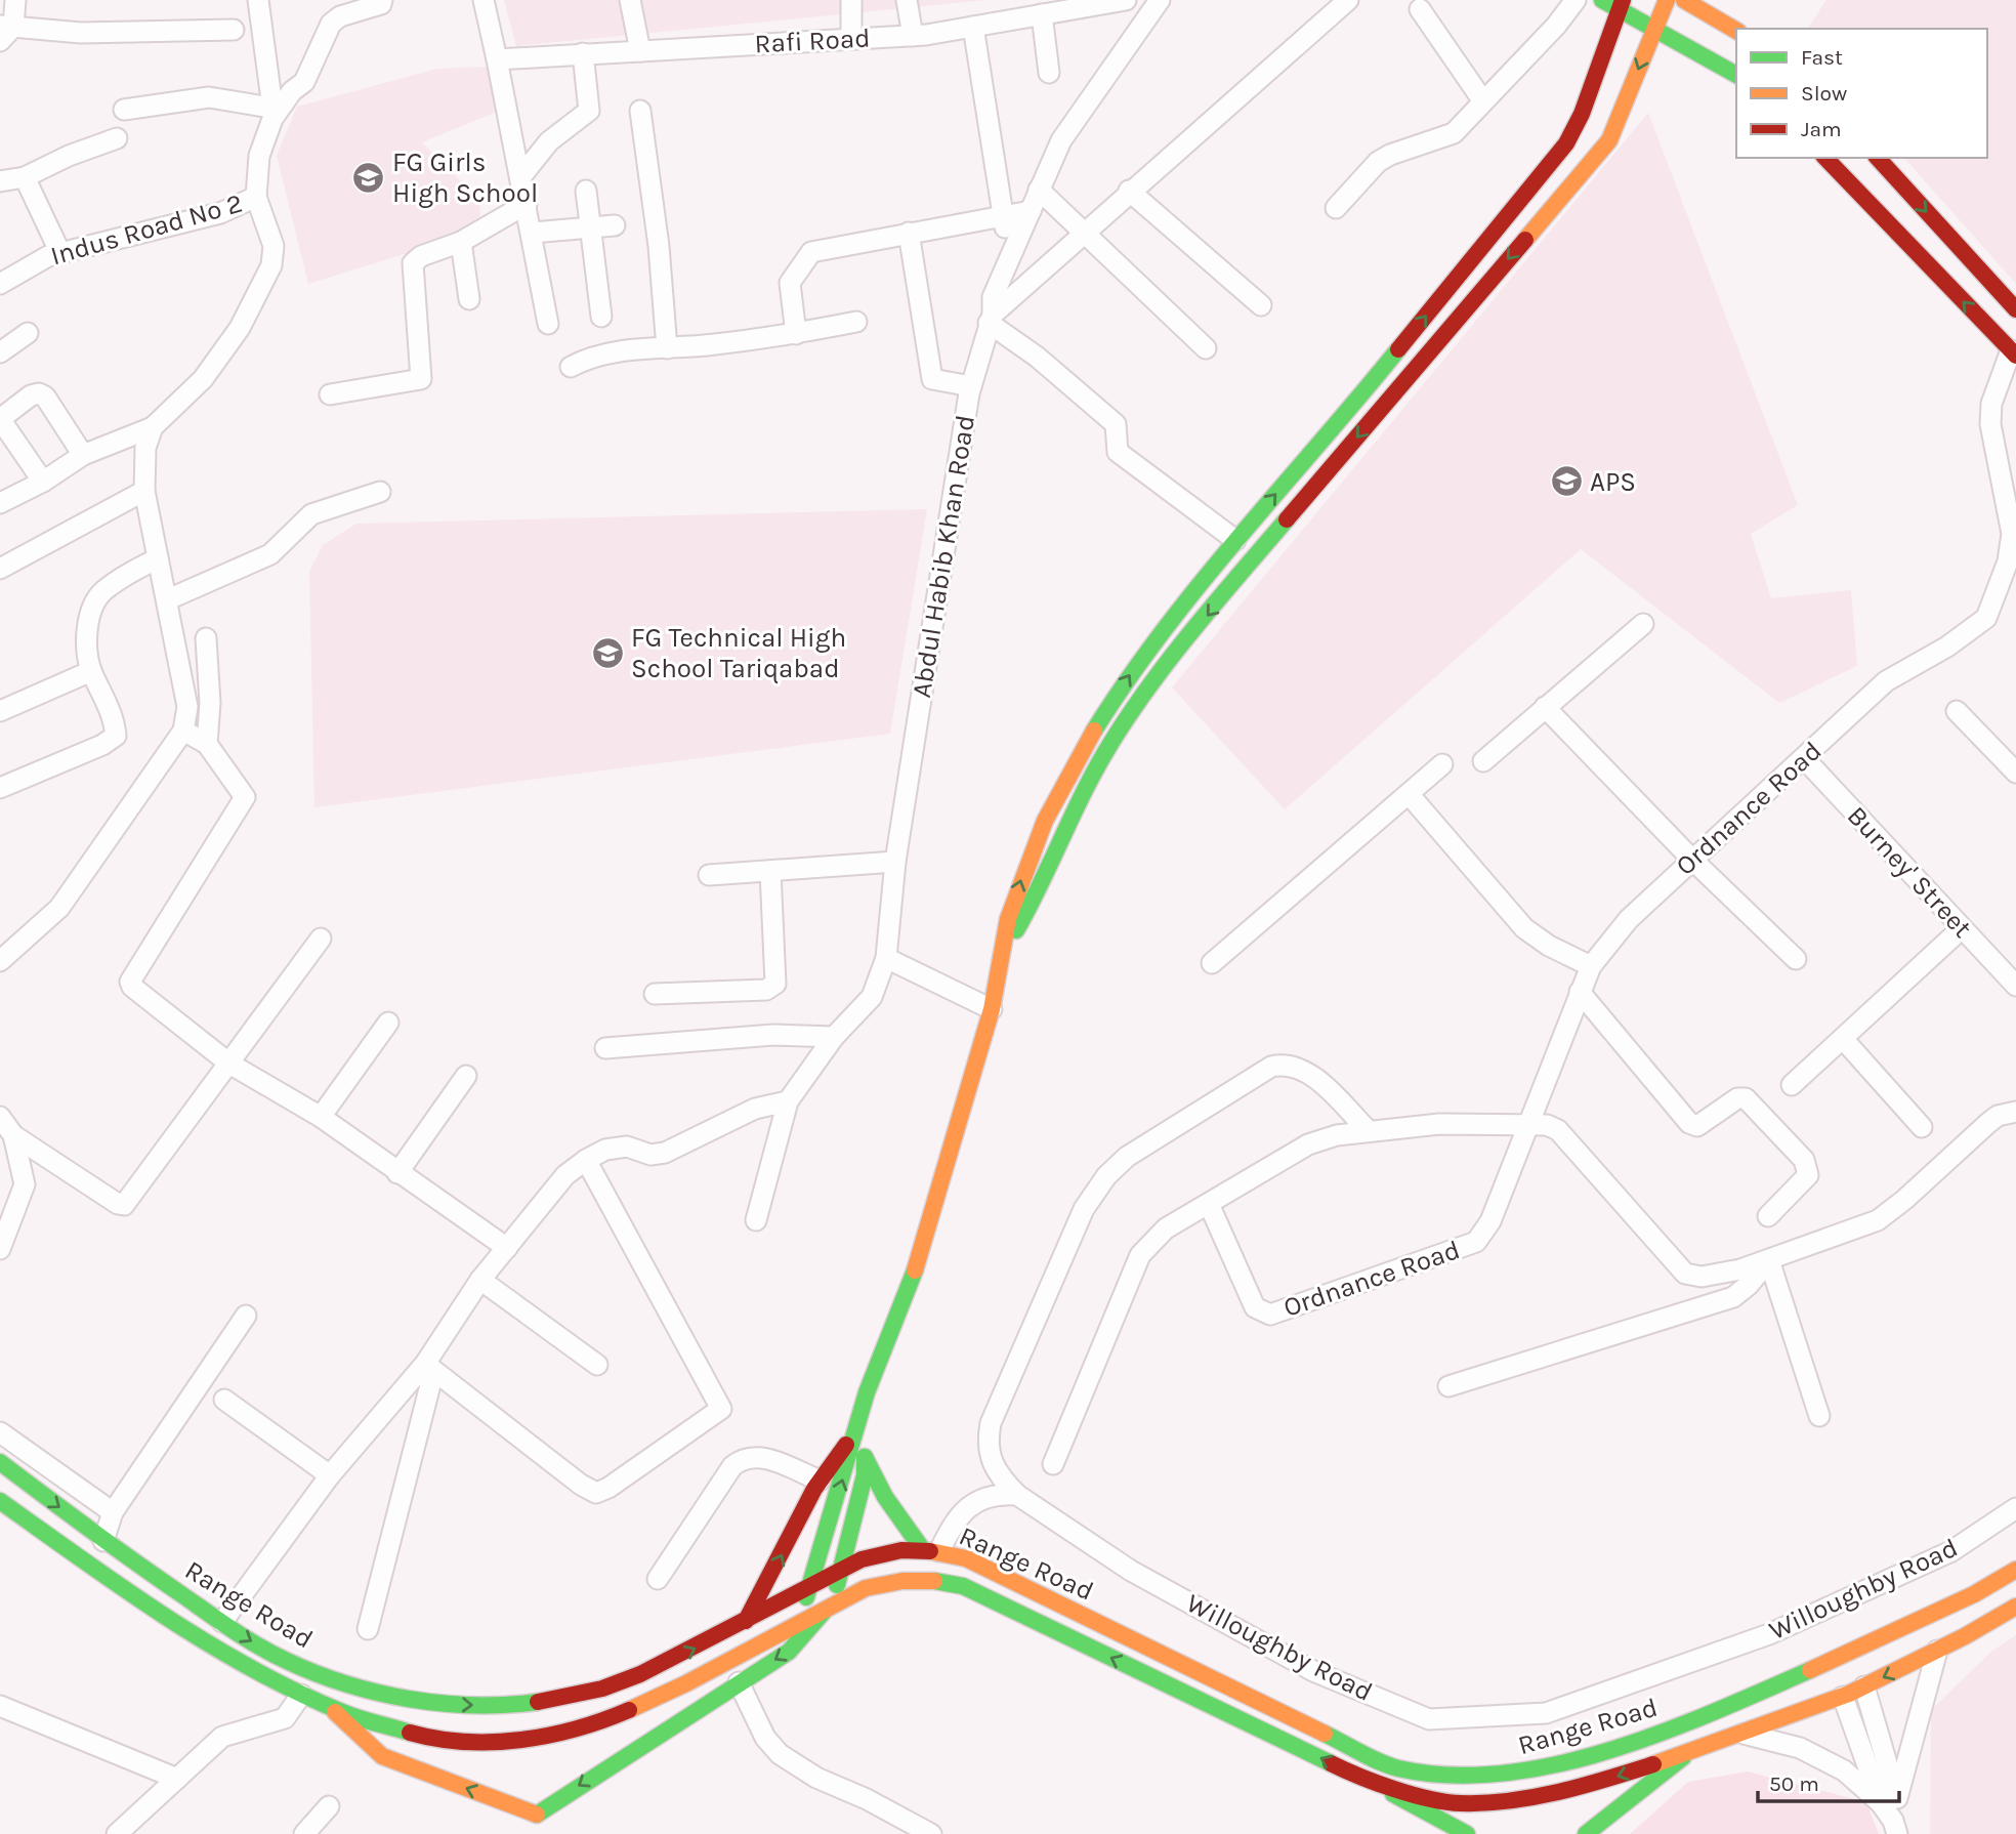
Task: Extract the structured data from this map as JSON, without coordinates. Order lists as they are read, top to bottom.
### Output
{
  "streets": {
    "main road": ["Range Road"],
    "street": [
      "Rafi Road",
      "Indus Road No 2",
      "Abdul Habib Khan Road",
      "Ordnance Road",
      "Burney' Street",
      "Willoughby Road"
    ]
  },
  "crossings": [
    ["Ordnance Road", "Burney' Street"]
  ],
  "places": {
    "school or university": ["FG Girls High School", "APS", "FG Technical High School Tariqabad"]
  },
  "legend": ["Fast", "Slow", "Jam"],
  "scale_bar": "50 m"
}
